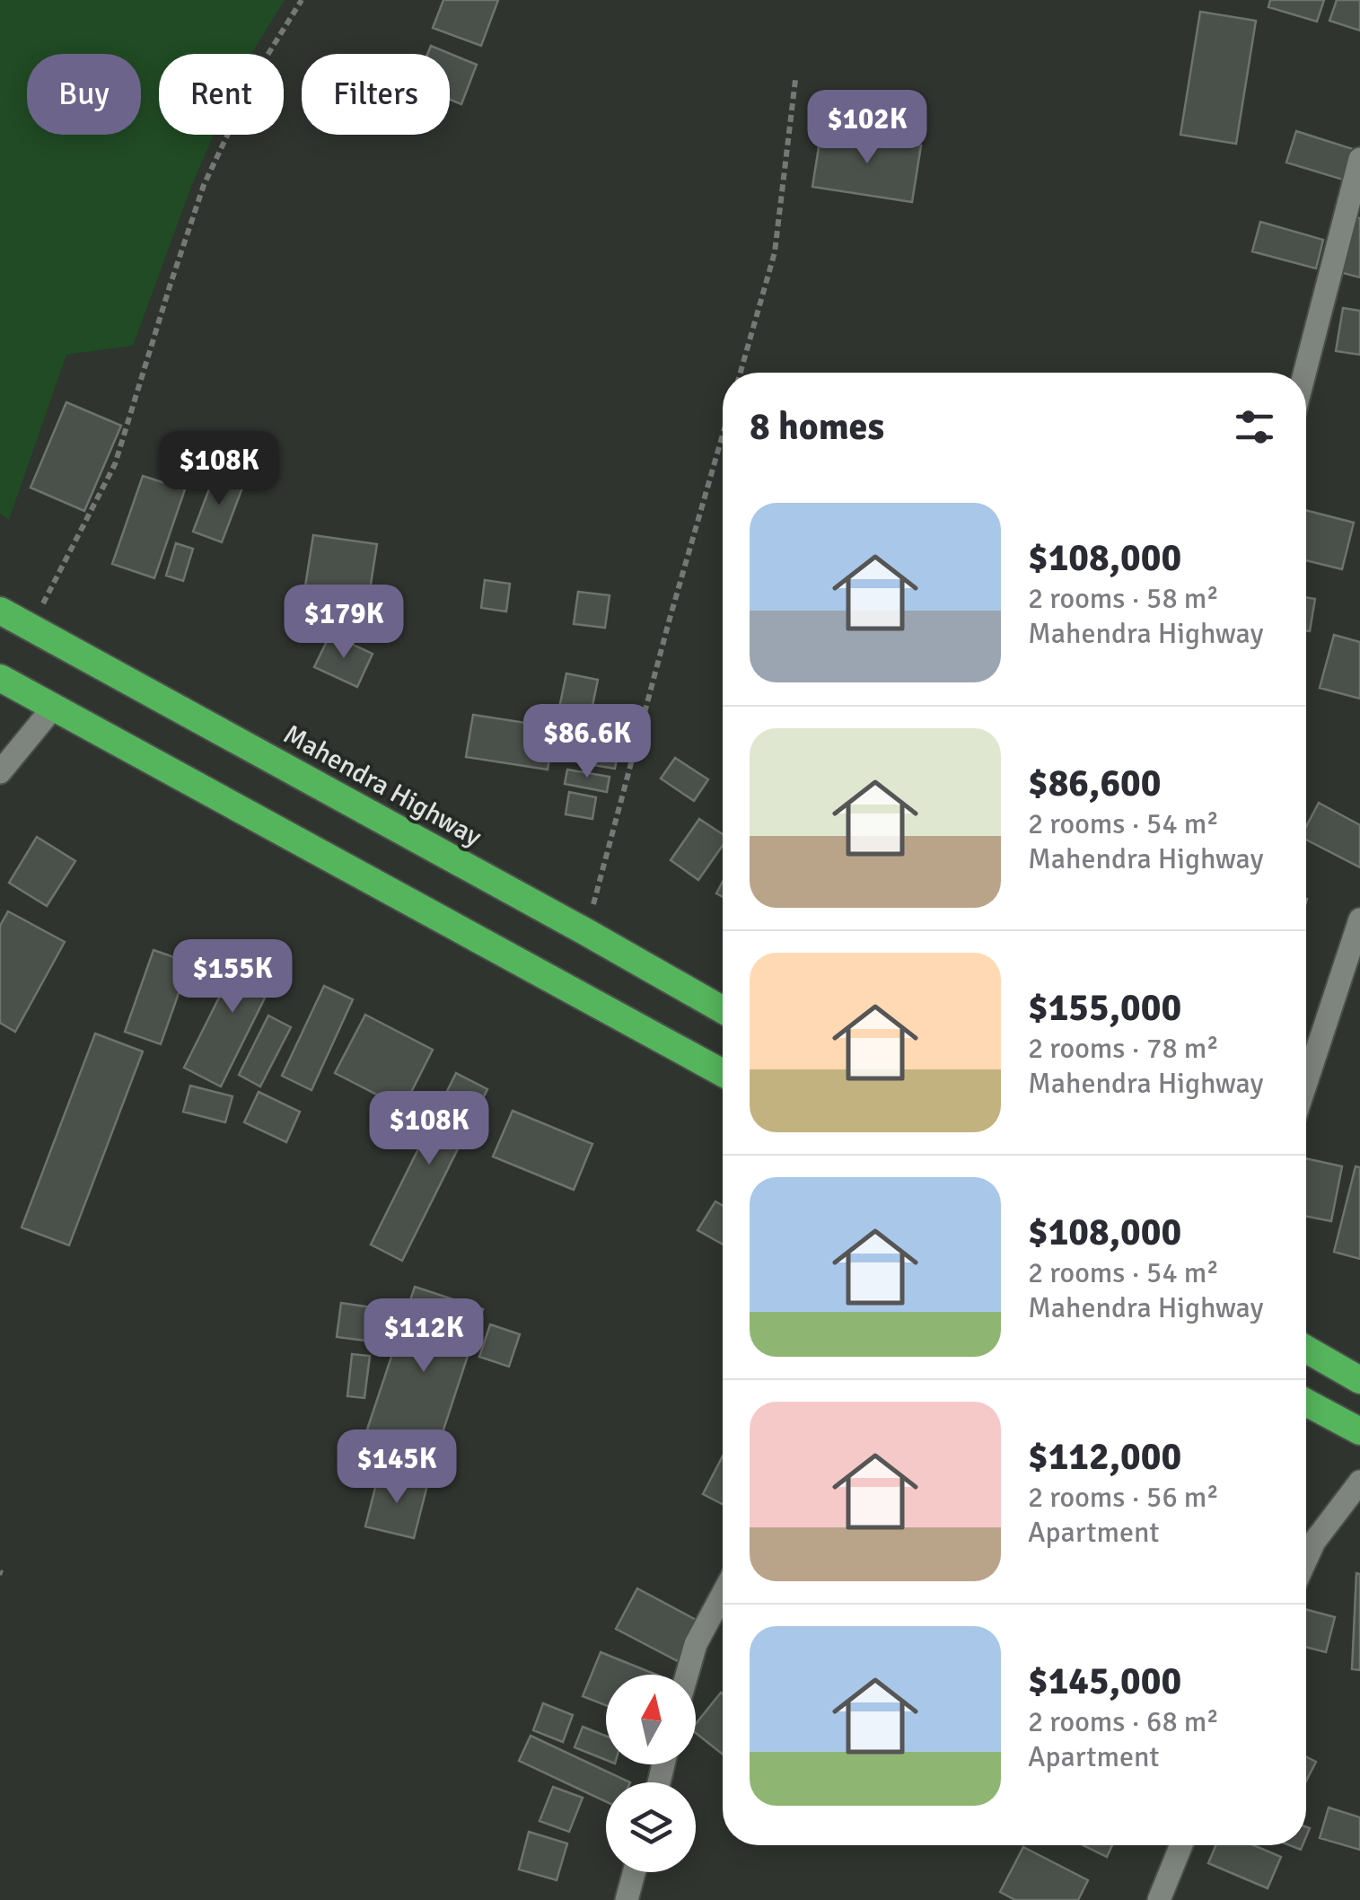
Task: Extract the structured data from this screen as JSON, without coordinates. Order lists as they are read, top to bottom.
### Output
{
  "streets": {
    "highway": ["Mahendra Highway"]
  },
  "north": "top",
  "page": {
    "chip": ["Buy", "Rent", "Filters"],
    "price": [
      "$102K",
      "$108K",
      "$179K",
      "$86.6K",
      "$155K",
      "$108K",
      "$112K",
      "$145K"
    ],
    "heading": "8 homes",
    "list": [
      {
        "name": "$108,000",
        "note": "2 rooms · 58 m² · Mahendra Highway"
      },
      {
        "name": "$86,600",
        "note": "2 rooms · 54 m² · Mahendra Highway"
      },
      {
        "name": "$155,000",
        "note": "2 rooms · 78 m² · Mahendra Highway"
      },
      {
        "name": "$108,000",
        "note": "2 rooms · 54 m² · Mahendra Highway"
      },
      {
        "name": "$112,000",
        "note": "2 rooms · 56 m² · Apartment"
      },
      {
        "name": "$145,000",
        "note": "2 rooms · 68 m² · Apartment"
      }
    ]
  }
}
